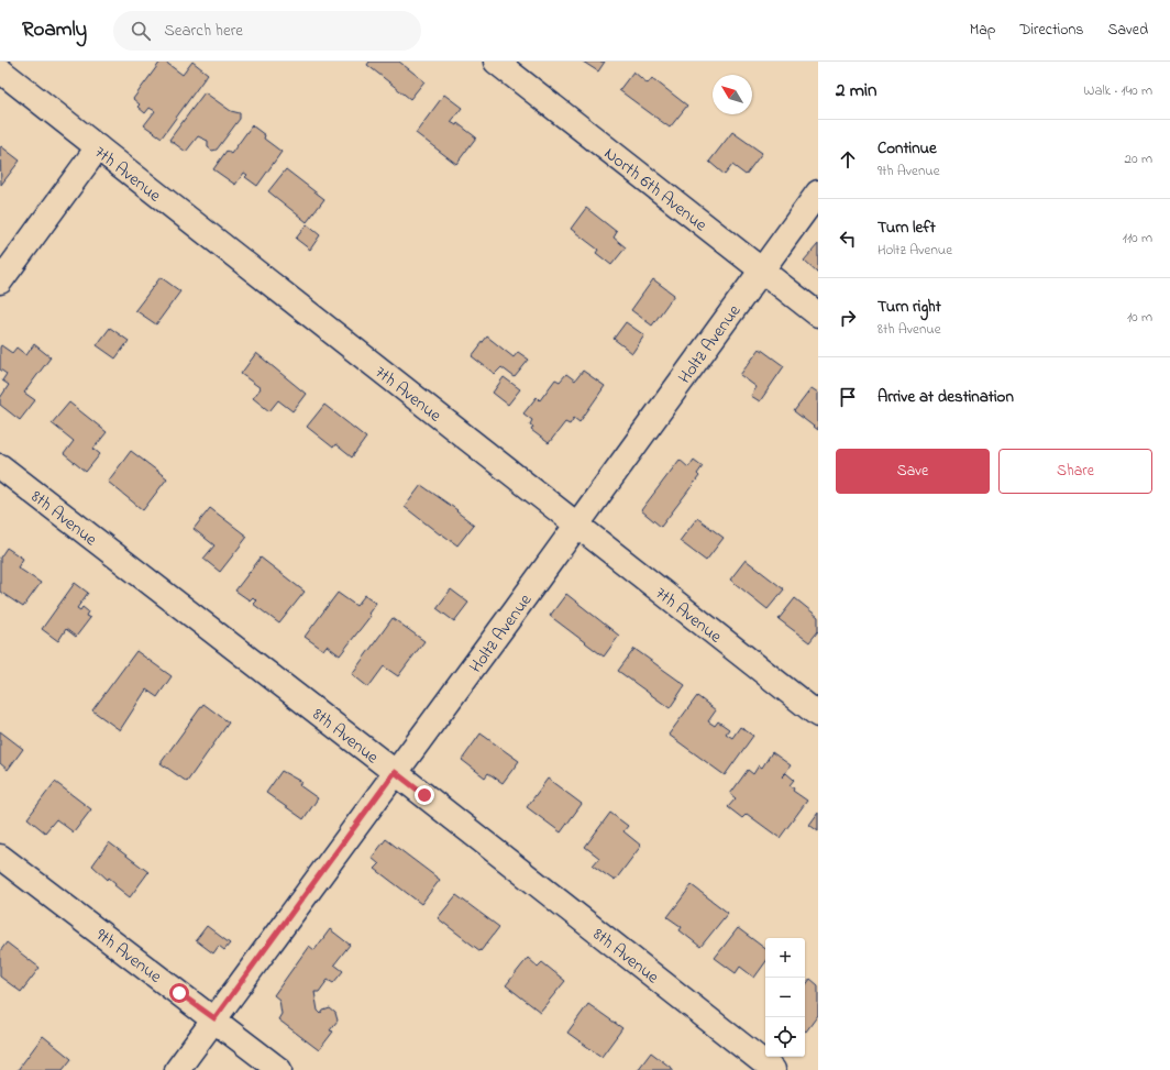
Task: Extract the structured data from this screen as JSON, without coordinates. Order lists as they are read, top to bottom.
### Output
{
  "streets": {
    "street": [
      "7th Avenue",
      "North 6th Avenue",
      "Holtz Avenue",
      "8th Avenue",
      "9th Avenue"
    ]
  },
  "crossings": [
    ["7th Avenue", "Holtz Avenue"],
    ["North 6th Avenue", "Holtz Avenue"],
    ["Holtz Avenue", "8th Avenue"],
    ["Holtz Avenue", "9th Avenue"]
  ],
  "north": "top left",
  "page": {
    "header": "Roamly",
    "search": "Search here",
    "nav": ["Map", "Directions", "Saved"],
    "heading": ["2 min", "Walk · 140 m"],
    "list": [
      ["Continue", "9th Avenue", "20 m"],
      ["Turn left", "Holtz Avenue", "110 m"],
      ["Turn right", "8th Avenue", "10 m"],
      "Arrive at destination"
    ],
    "buttons": ["Save", "Share"],
    "map_buttons": ["+", "−"]
  }
}
